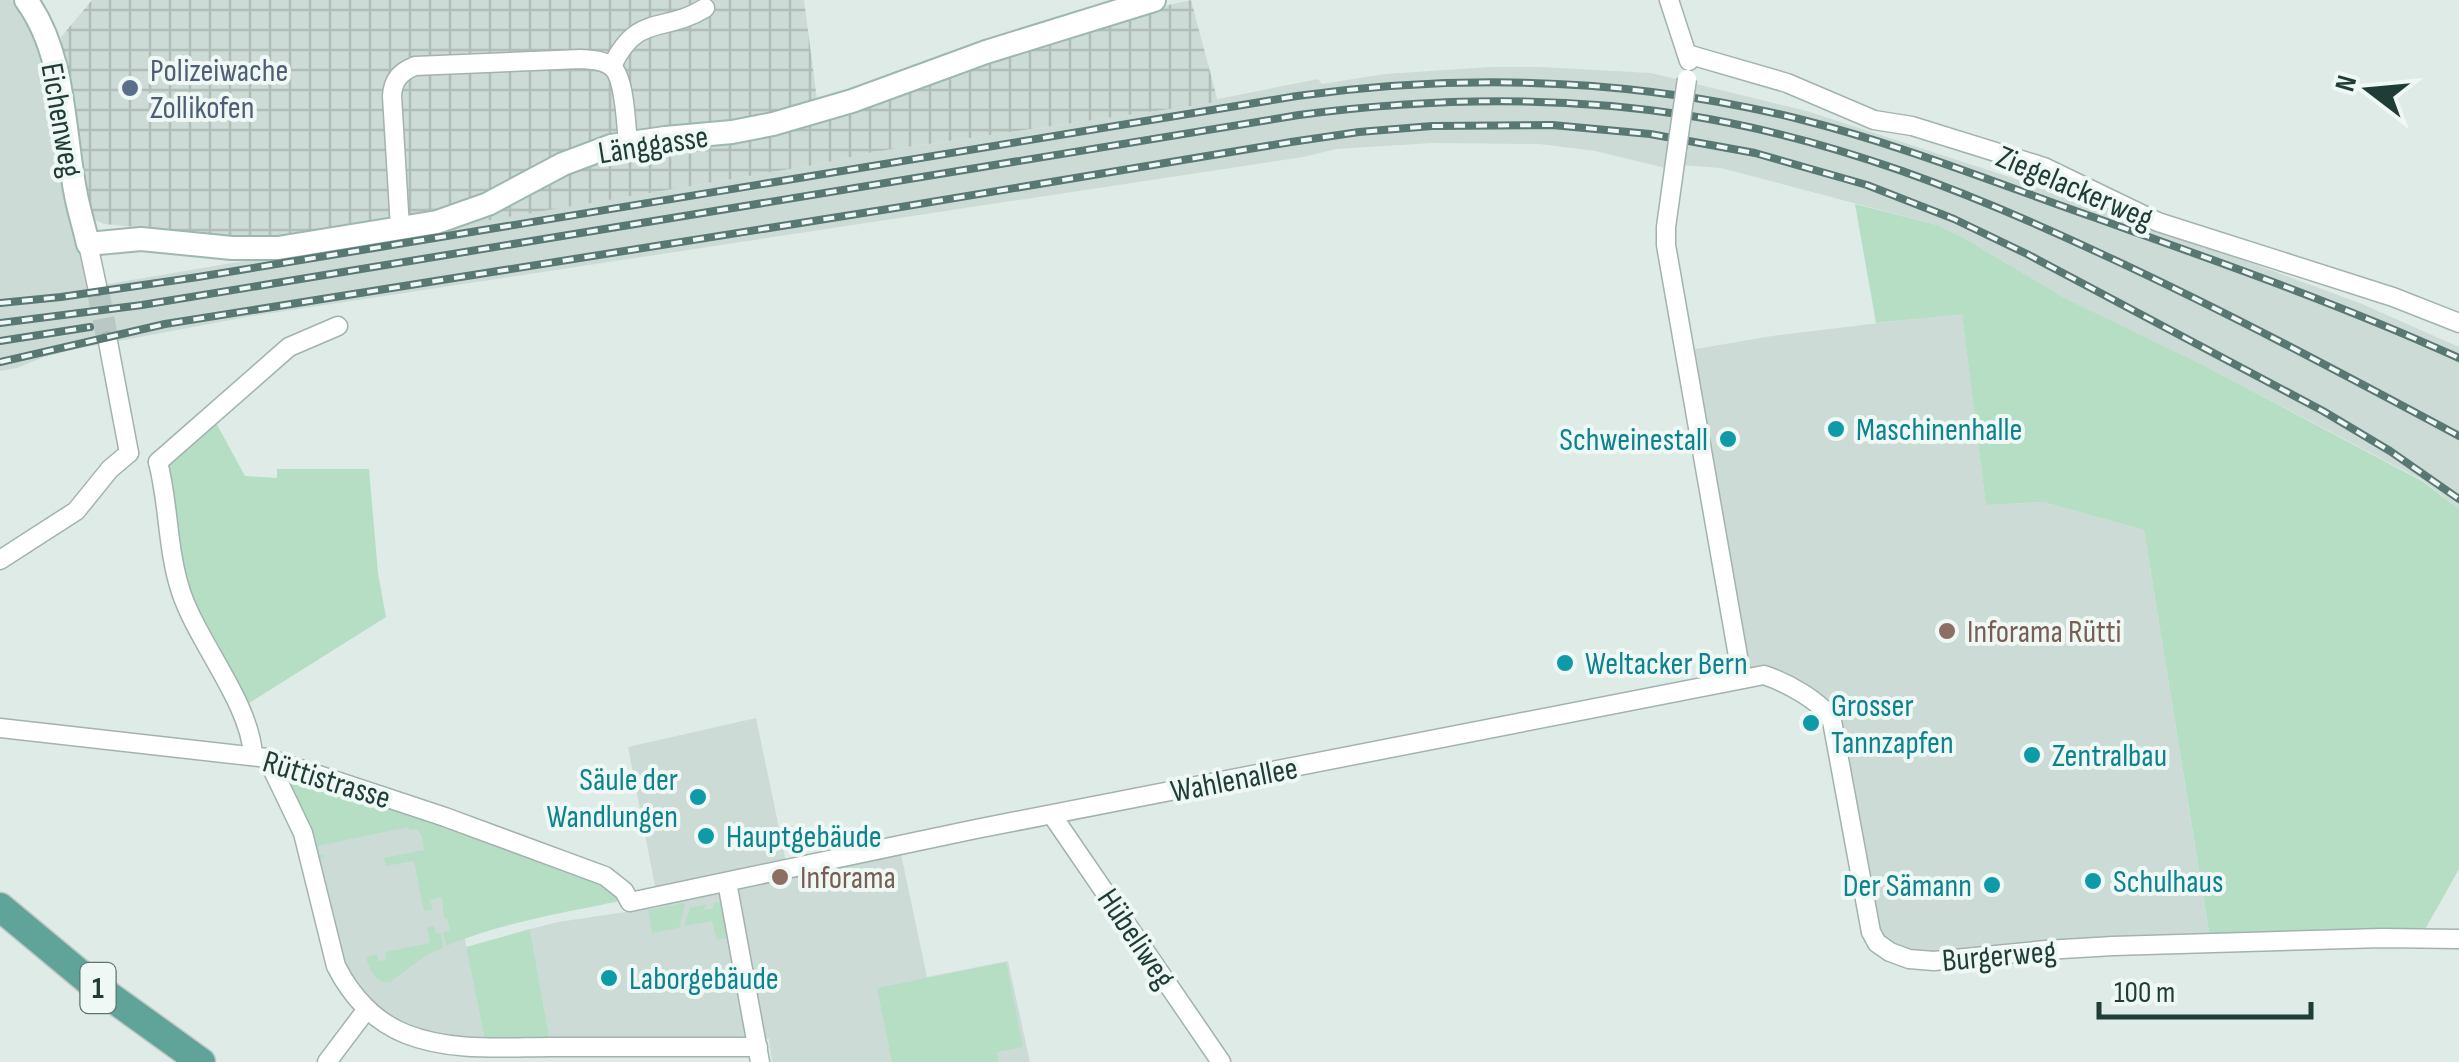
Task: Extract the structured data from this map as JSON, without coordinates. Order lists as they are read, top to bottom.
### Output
{
  "streets": {
    "main road": ["1"],
    "street": [
      "Eichenweg",
      "Länggasse",
      "Ziegelackerweg",
      "Rüttistrasse",
      "Wahlenallee",
      "Hübeliweg",
      "Burgerweg"
    ]
  },
  "crossings": [
    ["Eichenweg", "Länggasse"],
    ["Rüttistrasse", "Wahlenallee"],
    ["Wahlenallee", "Hübeliweg"],
    ["Wahlenallee", "Burgerweg"]
  ],
  "places": [
    "Polizeiwache Zollikofen",
    "Maschinenhalle",
    "Schweinestall",
    "Inforama Rütti",
    "Weltacker Bern",
    "Grosser Tannzapfen",
    "Zentralbau",
    "Säule der Wandlungen",
    "Hauptgebäude",
    "Inforama",
    "Schulhaus",
    "Der Sämann",
    "Laborgebäude"
  ],
  "scale_bar": "100 m",
  "north": "left"
}
